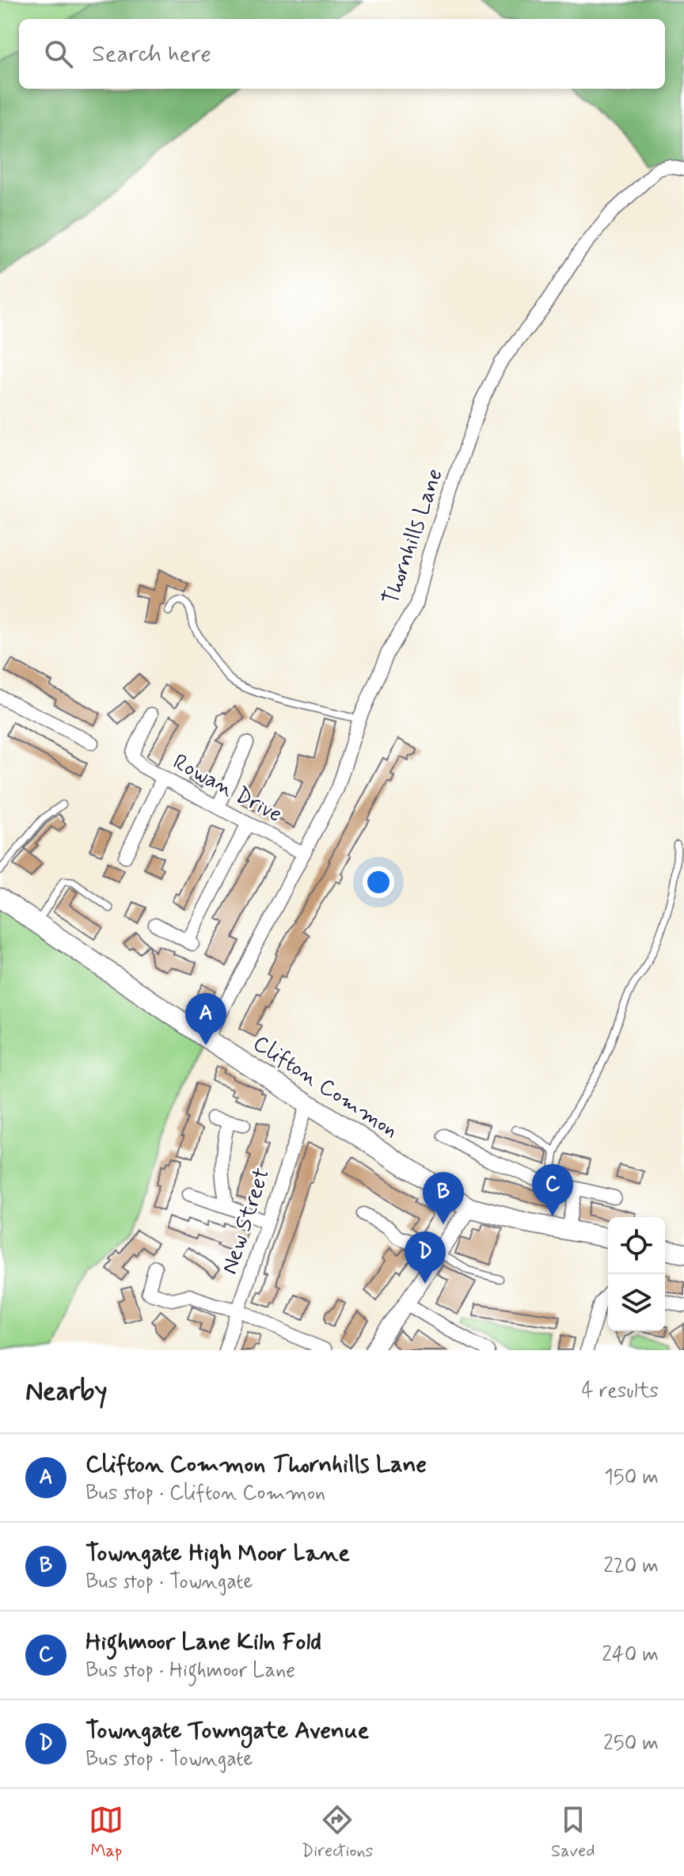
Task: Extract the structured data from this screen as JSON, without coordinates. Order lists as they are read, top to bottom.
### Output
{
  "streets": {
    "main road": ["Clifton Common"],
    "street": ["Thornhills Lane", "Rowan Drive", "New Street"]
  },
  "crossings": [
    ["Thornhills Lane", "Rowan Drive"],
    ["Thornhills Lane", "Clifton Common"],
    ["Clifton Common", "New Street"]
  ],
  "page": {
    "search": "Search here",
    "pins": [
      "A",
      "C",
      "B",
      "D"
    ],
    "heading": ["Nearby", "4 results"],
    "list": [
      {
        "mark": "A",
        "name": "Clifton Common Thornhills Lane",
        "note": "Bus stop · Clifton Common",
        "value": "150 m"
      },
      {
        "mark": "B",
        "name": "Towngate High Moor Lane",
        "note": "Bus stop · Towngate",
        "value": "220 m"
      },
      {
        "mark": "C",
        "name": "Highmoor Lane Kiln Fold",
        "note": "Bus stop · Highmoor Lane",
        "value": "240 m"
      },
      {
        "mark": "D",
        "name": "Towngate Towngate Avenue",
        "note": "Bus stop · Towngate",
        "value": "250 m"
      }
    ],
    "nav": ["Map", "Directions", "Saved"]
  }
}
